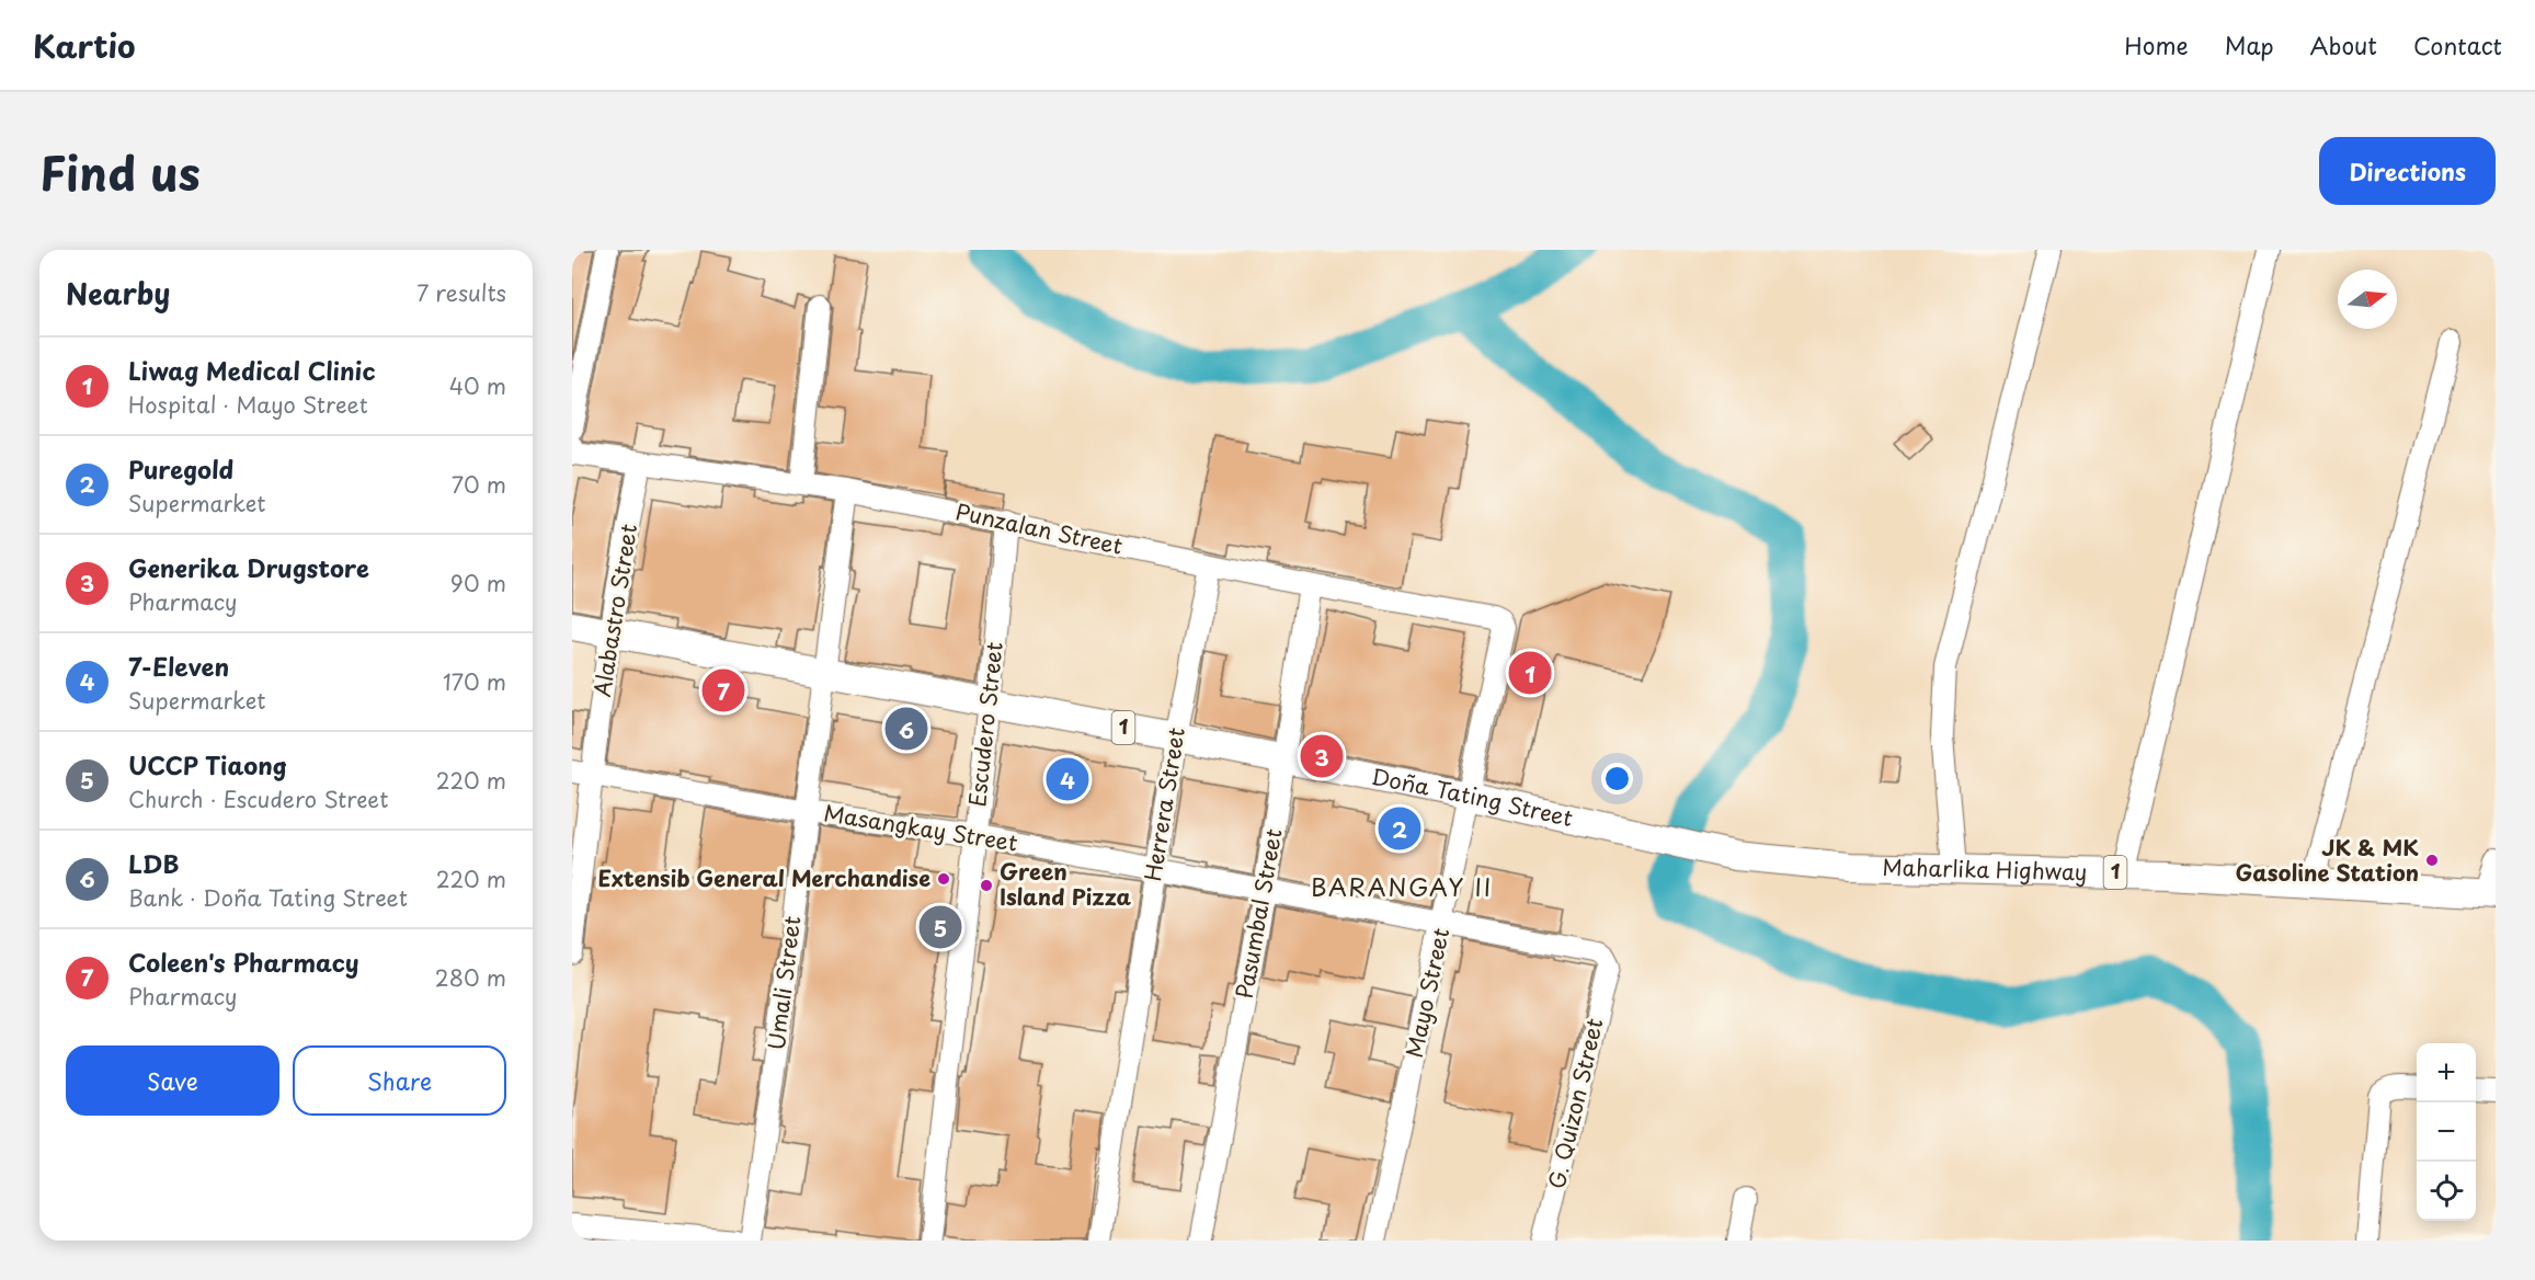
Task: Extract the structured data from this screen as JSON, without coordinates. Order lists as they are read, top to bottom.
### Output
{
  "streets": {
    "main road": ["1", "Doña Tating Street", "Maharlika Highway"],
    "street": [
      "Punzalan Street",
      "Alabastro Street",
      "Escudero Street",
      "Herrera Street",
      "Masangkay Street",
      "Pasumbal Street",
      "Umali Street",
      "Mayo Street",
      "G. Quizon Street"
    ]
  },
  "crossings": [
    ["Punzalan Street", "Alabastro Street"],
    ["Punzalan Street", "Escudero Street"],
    ["Punzalan Street", "Herrera Street"],
    ["Punzalan Street", "Pasumbal Street"],
    ["Punzalan Street", "Umali Street"],
    ["Punzalan Street", "Mayo Street"],
    ["Alabastro Street", "Doña Tating Street"],
    ["Alabastro Street", "Masangkay Street"],
    ["Escudero Street", "Doña Tating Street"],
    ["Escudero Street", "Masangkay Street"],
    ["Doña Tating Street", "Herrera Street"],
    ["Doña Tating Street", "Maharlika Highway"],
    ["Doña Tating Street", "Pasumbal Street"],
    ["Doña Tating Street", "Umali Street"],
    ["Doña Tating Street", "Mayo Street"],
    ["Herrera Street", "Masangkay Street"],
    ["Masangkay Street", "Pasumbal Street"],
    ["Masangkay Street", "Umali Street"],
    ["Masangkay Street", "Mayo Street"],
    ["Masangkay Street", "G. Quizon Street"]
  ],
  "districts": ["BARANGAY II"],
  "places": ["JK & MK Gasoline Station", "Extensib General Merchandise", "Green Island Pizza"],
  "north": "right",
  "page": {
    "header": "Kartio",
    "nav": [
      "Home",
      "Map",
      "About",
      "Contact"
    ],
    "title": "Find us",
    "buttons": [
      "Directions",
      ["Save", "Share"]
    ],
    "heading": ["Nearby", "7 results"],
    "list": [
      {
        "mark": "1",
        "name": "Liwag Medical Clinic",
        "note": "Hospital · Mayo Street",
        "value": "40 m"
      },
      {
        "mark": "2",
        "name": "Puregold",
        "note": "Supermarket",
        "value": "70 m"
      },
      {
        "mark": "3",
        "name": "Generika Drugstore",
        "note": "Pharmacy",
        "value": "90 m"
      },
      {
        "mark": "4",
        "name": "7-Eleven",
        "note": "Supermarket",
        "value": "170 m"
      },
      {
        "mark": "5",
        "name": "UCCP Tiaong",
        "note": "Church · Escudero Street",
        "value": "220 m"
      },
      {
        "mark": "6",
        "name": "LDB",
        "note": "Bank · Doña Tating Street",
        "value": "220 m"
      },
      {
        "mark": "7",
        "name": "Coleen's Pharmacy",
        "note": "Pharmacy",
        "value": "280 m"
      }
    ],
    "pins": [
      "1",
      "7",
      "6",
      "3",
      "4",
      "2",
      "5"
    ],
    "map_buttons": ["+", "−"]
  }
}
